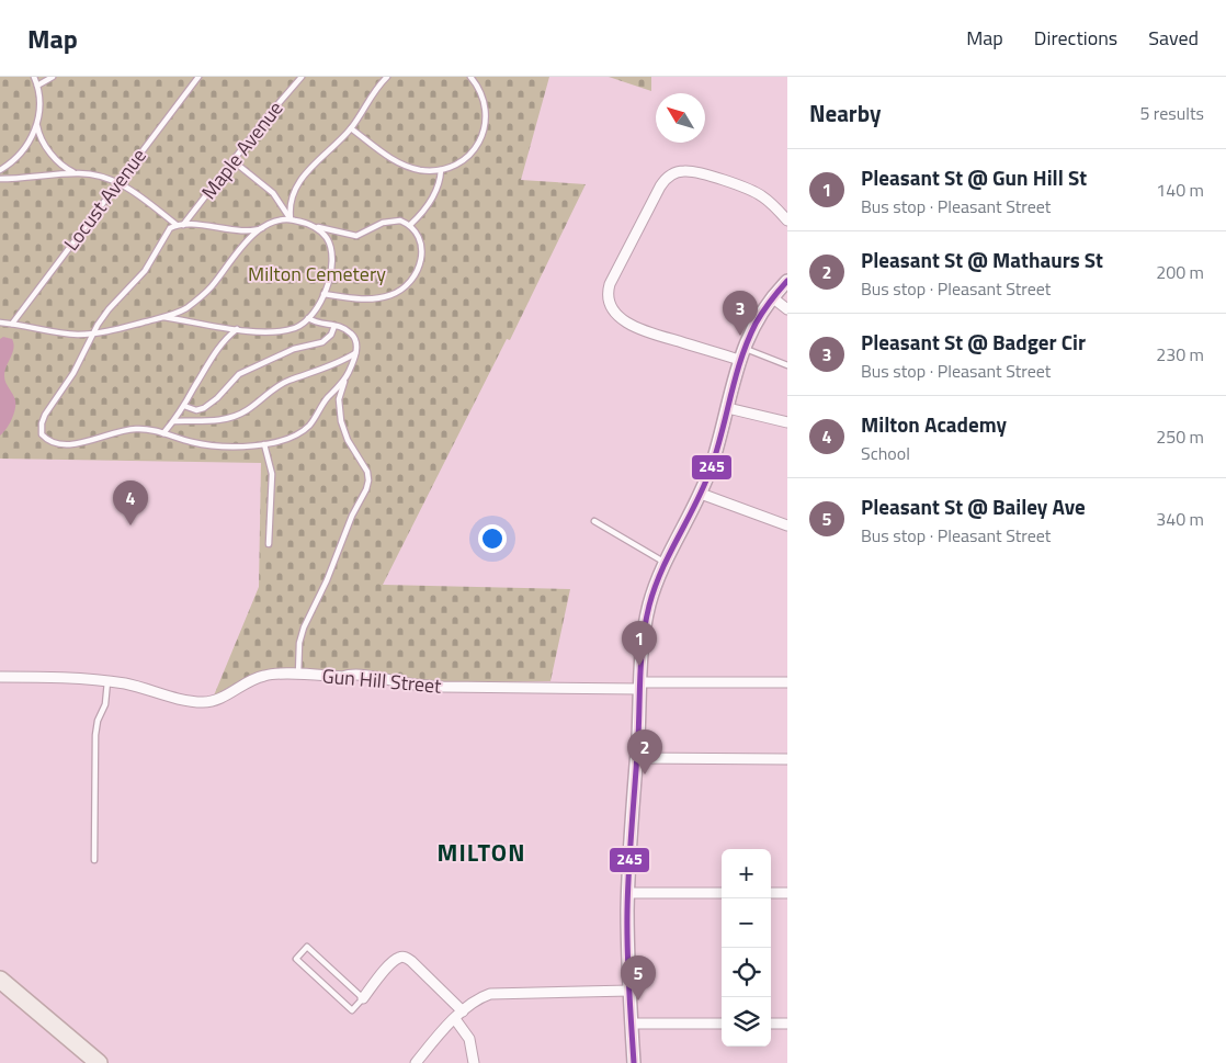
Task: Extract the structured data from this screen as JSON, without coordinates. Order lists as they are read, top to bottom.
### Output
{
  "streets": {
    "street": ["Gun Hill Street"],
    "lane": ["Maple Avenue", "Locust Avenue"]
  },
  "districts": ["MILTON"],
  "parks": ["Milton Cemetery"],
  "lines": ["transit line 245"],
  "north": "top left",
  "page": {
    "header": "Map",
    "nav": ["Map", "Directions", "Saved"],
    "heading": ["Nearby", "5 results"],
    "list": [
      {
        "mark": "1",
        "name": "Pleasant St @ Gun Hill St",
        "note": "Bus stop · Pleasant Street",
        "value": "140 m"
      },
      {
        "mark": "2",
        "name": "Pleasant St @ Mathaurs St",
        "note": "Bus stop · Pleasant Street",
        "value": "200 m"
      },
      {
        "mark": "3",
        "name": "Pleasant St @ Badger Cir",
        "note": "Bus stop · Pleasant Street",
        "value": "230 m"
      },
      {
        "mark": "4",
        "name": "Milton Academy",
        "note": "School",
        "value": "250 m"
      },
      {
        "mark": "5",
        "name": "Pleasant St @ Bailey Ave",
        "note": "Bus stop · Pleasant Street",
        "value": "340 m"
      }
    ],
    "pins": [
      "3",
      "4",
      "1",
      "2",
      "5"
    ],
    "map_buttons": ["+", "−"]
  }
}
